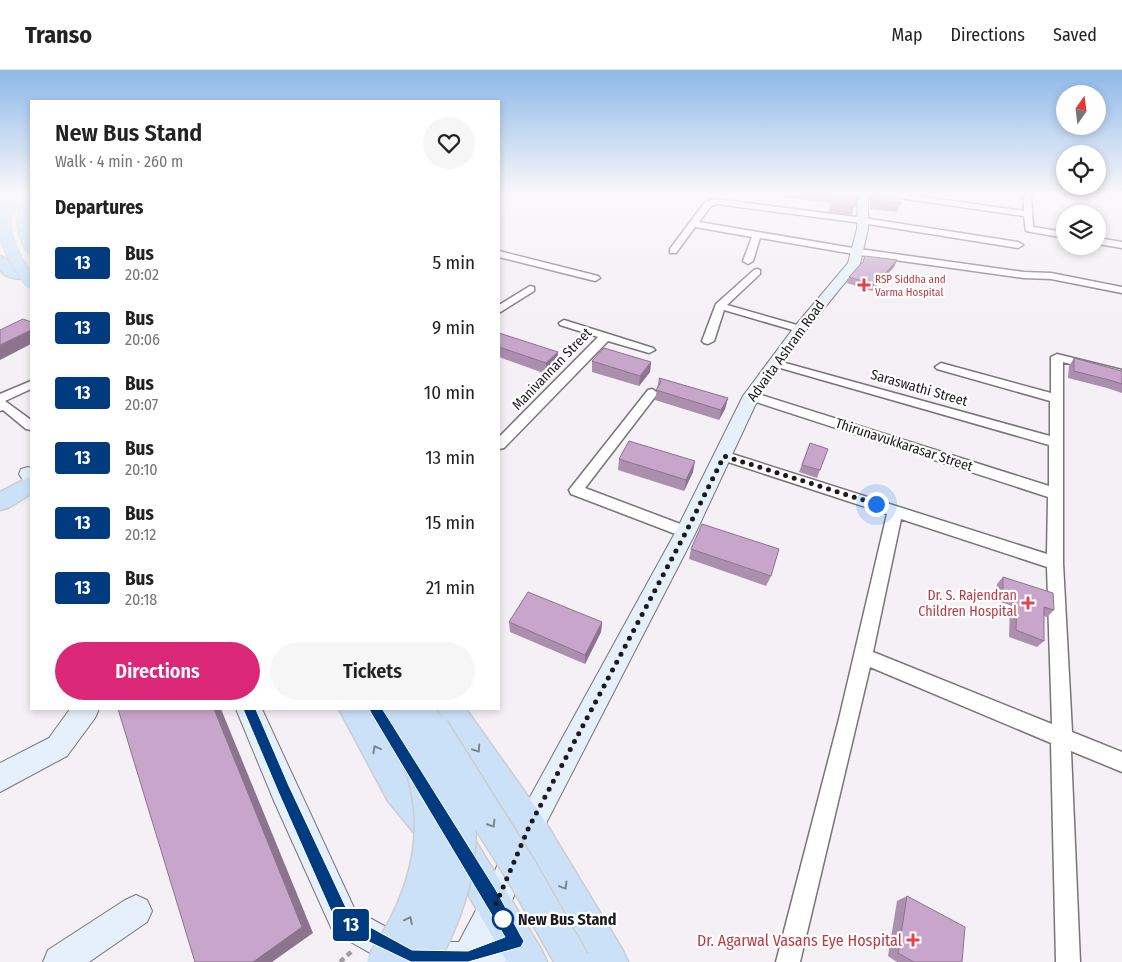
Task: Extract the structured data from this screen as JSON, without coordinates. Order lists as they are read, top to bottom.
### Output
{
  "streets": {
    "street": [
      "Advaita Ashram Road",
      "Manivannan Street",
      "Saraswathi Street",
      "Thirunavukkarasar Street"
    ]
  },
  "crossings": [
    ["Advaita Ashram Road", "Saraswathi Street"],
    ["Advaita Ashram Road", "Thirunavukkarasar Street"]
  ],
  "places": {
    "health": ["RSP Siddha and Varma Hospital", "Dr. S. Rajendran Children Hospital", "Dr. Agarwal Vasans Eye Hospital"],
    "other": ["New Bus Stand"]
  },
  "lines": ["bus line 13"],
  "north": "top",
  "page": {
    "header": "Transo",
    "nav": ["Map", "Directions", "Saved"],
    "on_map": "13",
    "heading": [
      ["New Bus Stand", "Walk · 4 min · 260 m"],
      "Departures"
    ],
    "list": [
      {
        "mark": "13",
        "name": "Bus",
        "note": "20:02",
        "value": "5 min"
      },
      {
        "mark": "13",
        "name": "Bus",
        "note": "20:06",
        "value": "9 min"
      },
      {
        "mark": "13",
        "name": "Bus",
        "note": "20:07",
        "value": "10 min"
      },
      {
        "mark": "13",
        "name": "Bus",
        "note": "20:10",
        "value": "13 min"
      },
      {
        "mark": "13",
        "name": "Bus",
        "note": "20:12",
        "value": "15 min"
      },
      {
        "mark": "13",
        "name": "Bus",
        "note": "20:18",
        "value": "21 min"
      }
    ],
    "buttons": ["Directions", "Tickets"]
  }
}
